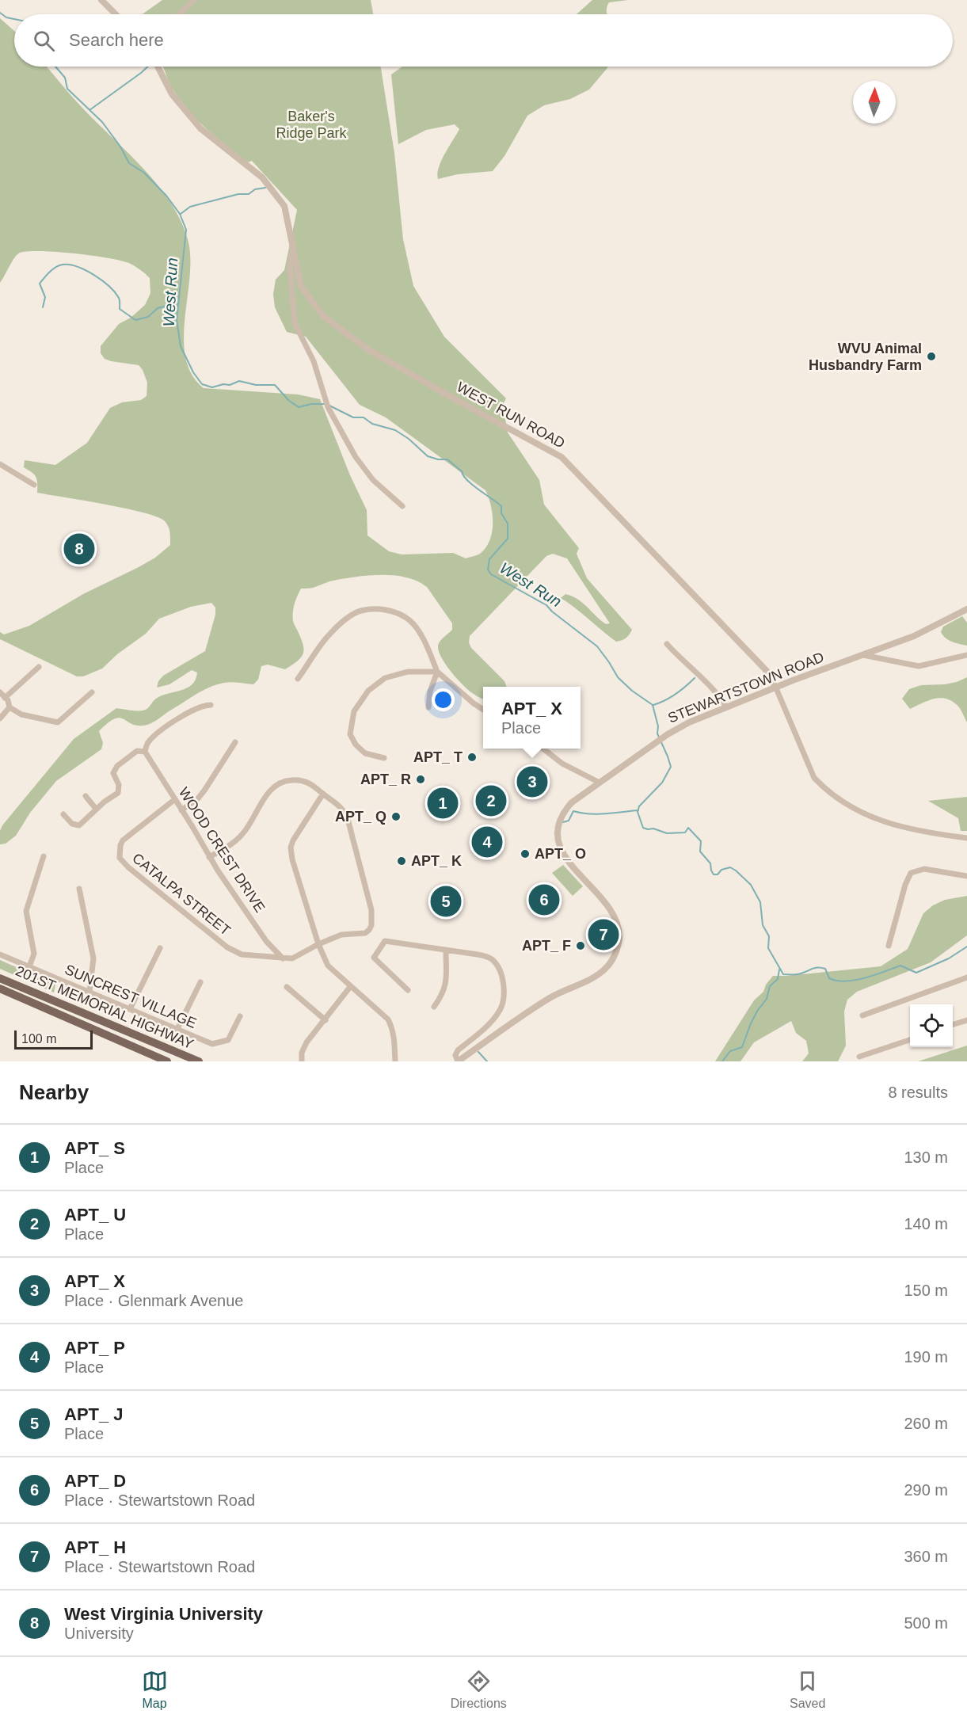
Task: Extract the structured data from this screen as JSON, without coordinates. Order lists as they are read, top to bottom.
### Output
{
  "streets": {
    "main road": ["201ST MEMORIAL HIGHWAY"],
    "street": [
      "WEST RUN ROAD",
      "STEWARTSTOWN ROAD",
      "WOOD CREST DRIVE",
      "CATALPA STREET",
      "SUNCREST VILLAGE"
    ]
  },
  "crossings": [
    ["WEST RUN ROAD", "STEWARTSTOWN ROAD"],
    ["WOOD CREST DRIVE", "CATALPA STREET"]
  ],
  "water": ["West Run"],
  "parks": ["Baker's Ridge Park"],
  "places": [
    "WVU Animal Husbandry Farm",
    "APT_ T",
    "APT_ R",
    "APT_ Q",
    "APT_ O",
    "APT_ K",
    "APT_ F"
  ],
  "scale_bar": "100 m",
  "north": "top",
  "page": {
    "search": "Search here",
    "pins": [
      "8",
      "3",
      "2",
      "1",
      "4",
      "6",
      "5",
      "7"
    ],
    "popup": ["APT_ X", "Place"],
    "scale": "100 m",
    "heading": ["Nearby", "8 results"],
    "list": [
      {
        "mark": "1",
        "name": "APT_ S",
        "note": "Place",
        "value": "130 m"
      },
      {
        "mark": "2",
        "name": "APT_ U",
        "note": "Place",
        "value": "140 m"
      },
      {
        "mark": "3",
        "name": "APT_ X",
        "note": "Place · Glenmark Avenue",
        "value": "150 m"
      },
      {
        "mark": "4",
        "name": "APT_ P",
        "note": "Place",
        "value": "190 m"
      },
      {
        "mark": "5",
        "name": "APT_ J",
        "note": "Place",
        "value": "260 m"
      },
      {
        "mark": "6",
        "name": "APT_ D",
        "note": "Place · Stewartstown Road",
        "value": "290 m"
      },
      {
        "mark": "7",
        "name": "APT_ H",
        "note": "Place · Stewartstown Road",
        "value": "360 m"
      },
      {
        "mark": "8",
        "name": "West Virginia University",
        "note": "University",
        "value": "500 m"
      }
    ],
    "nav": ["Map", "Directions", "Saved"]
  }
}
